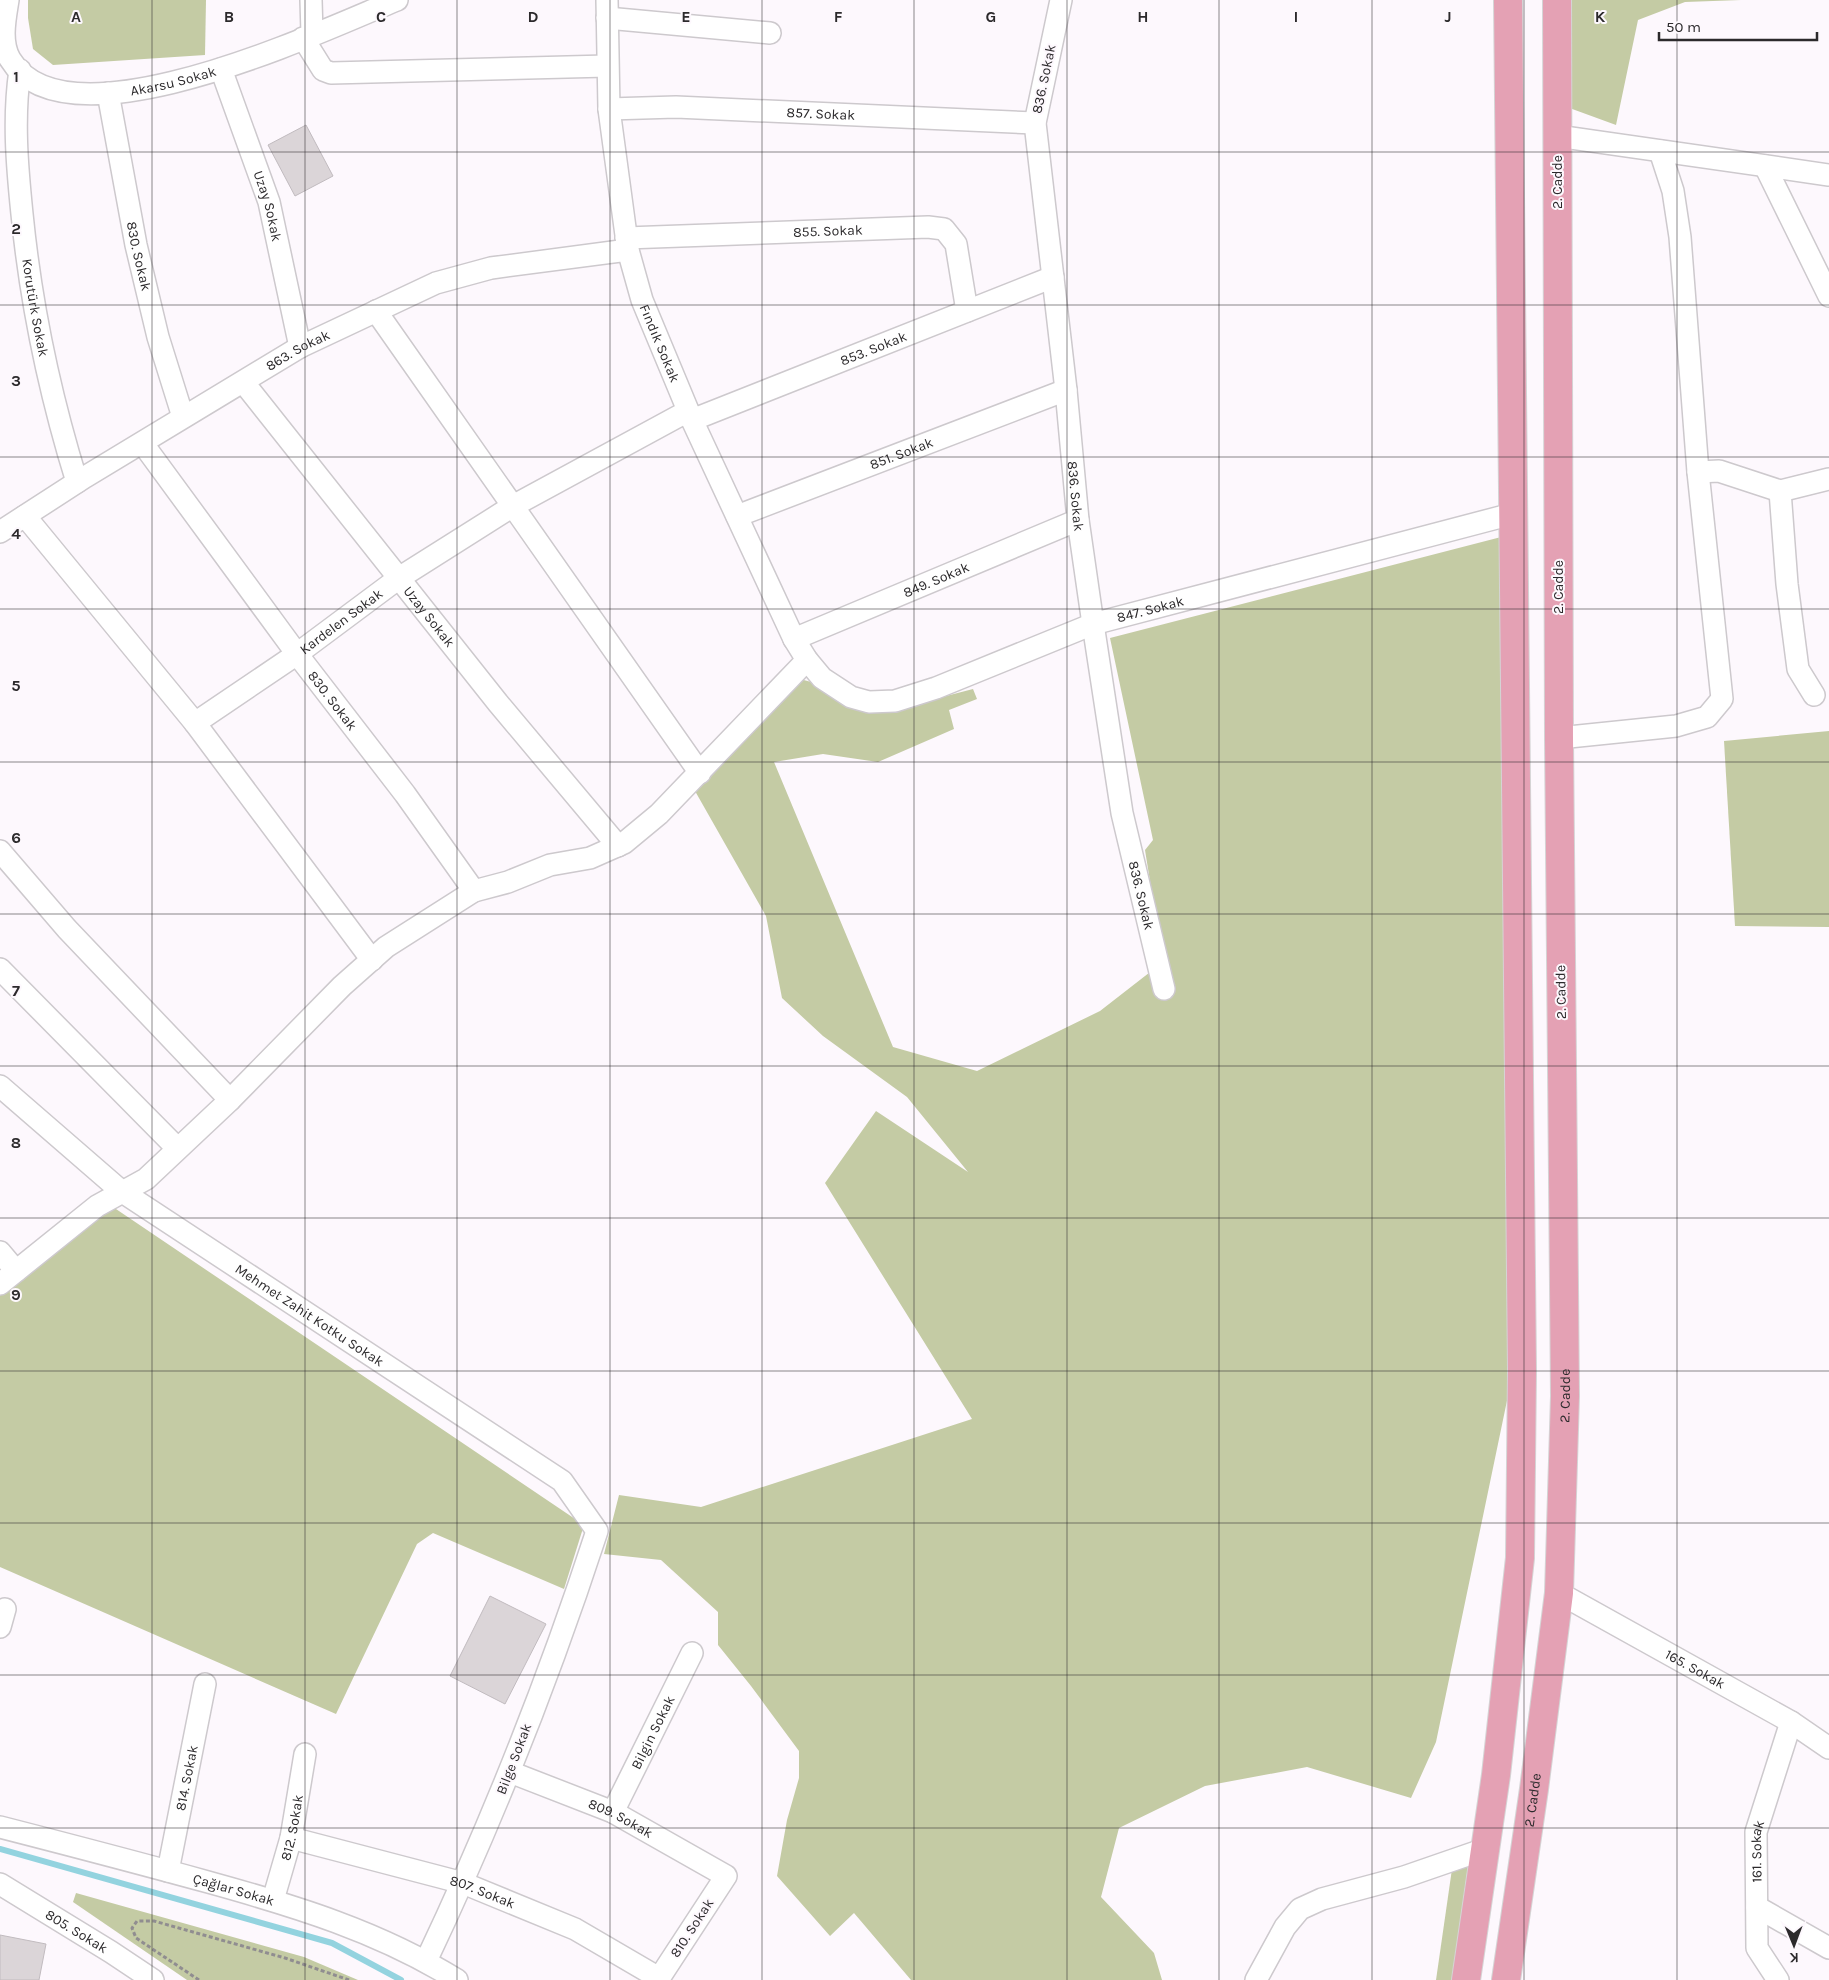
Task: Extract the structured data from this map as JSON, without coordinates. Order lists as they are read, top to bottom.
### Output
{
  "streets": {
    "main road": ["2. Cadde"],
    "street": [
      "836. Sokak",
      "Akarsu Sokak",
      "857. Sokak",
      "Uzay Sokak",
      "855. Sokak",
      "830. Sokak",
      "Korutürk Sokak",
      "Fındık Sokak",
      "853. Sokak",
      "863. Sokak",
      "851. Sokak",
      "849. Sokak",
      "847. Sokak",
      "Kardelen Sokak",
      "Mehmet Zahit Kotku Sokak",
      "165. Sokak",
      "Bilgin Sokak",
      "Bilge Sokak",
      "814. Sokak",
      "809. Sokak",
      "812. Sokak",
      "161. Sokak",
      "Çağlar Sokak",
      "807. Sokak",
      "810. Sokak",
      "805. Sokak"
    ]
  },
  "crossings": [
    ["836. Sokak", "857. Sokak"],
    ["836. Sokak", "853. Sokak"],
    ["836. Sokak", "851. Sokak"],
    ["836. Sokak", "849. Sokak"],
    ["836. Sokak", "847. Sokak"],
    ["Akarsu Sokak", "Uzay Sokak"],
    ["Akarsu Sokak", "830. Sokak"],
    ["Akarsu Sokak", "Korutürk Sokak"],
    ["857. Sokak", "Fındık Sokak"],
    ["2. Cadde", "165. Sokak"],
    ["Uzay Sokak", "863. Sokak"],
    ["Uzay Sokak", "Kardelen Sokak"],
    ["855. Sokak", "Fındık Sokak"],
    ["855. Sokak", "853. Sokak"],
    ["855. Sokak", "863. Sokak"],
    ["830. Sokak", "863. Sokak"],
    ["830. Sokak", "Kardelen Sokak"],
    ["Korutürk Sokak", "863. Sokak"],
    ["Fındık Sokak", "853. Sokak"],
    ["Fındık Sokak", "863. Sokak"],
    ["Fındık Sokak", "851. Sokak"],
    ["Fındık Sokak", "849. Sokak"],
    ["Fındık Sokak", "847. Sokak"],
    ["Fındık Sokak", "Kardelen Sokak"],
    ["853. Sokak", "Kardelen Sokak"],
    ["Mehmet Zahit Kotku Sokak", "Bilge Sokak"],
    ["165. Sokak", "161. Sokak"],
    ["Bilgin Sokak", "809. Sokak"],
    ["Bilge Sokak", "809. Sokak"],
    ["Bilge Sokak", "Çağlar Sokak"],
    ["Bilge Sokak", "807. Sokak"],
    ["814. Sokak", "Çağlar Sokak"],
    ["809. Sokak", "810. Sokak"],
    ["812. Sokak", "Çağlar Sokak"],
    ["812. Sokak", "807. Sokak"],
    ["807. Sokak", "810. Sokak"]
  ],
  "scale_bar": "50 m",
  "north": "bottom",
  "grid": {
    "columns": [
      "A",
      "B",
      "C",
      "D",
      "E",
      "F",
      "G",
      "H",
      "I",
      "J",
      "K"
    ],
    "rows": [
      "1",
      "2",
      "3",
      "4",
      "5",
      "6",
      "7",
      "8",
      "9"
    ]
  }
}
